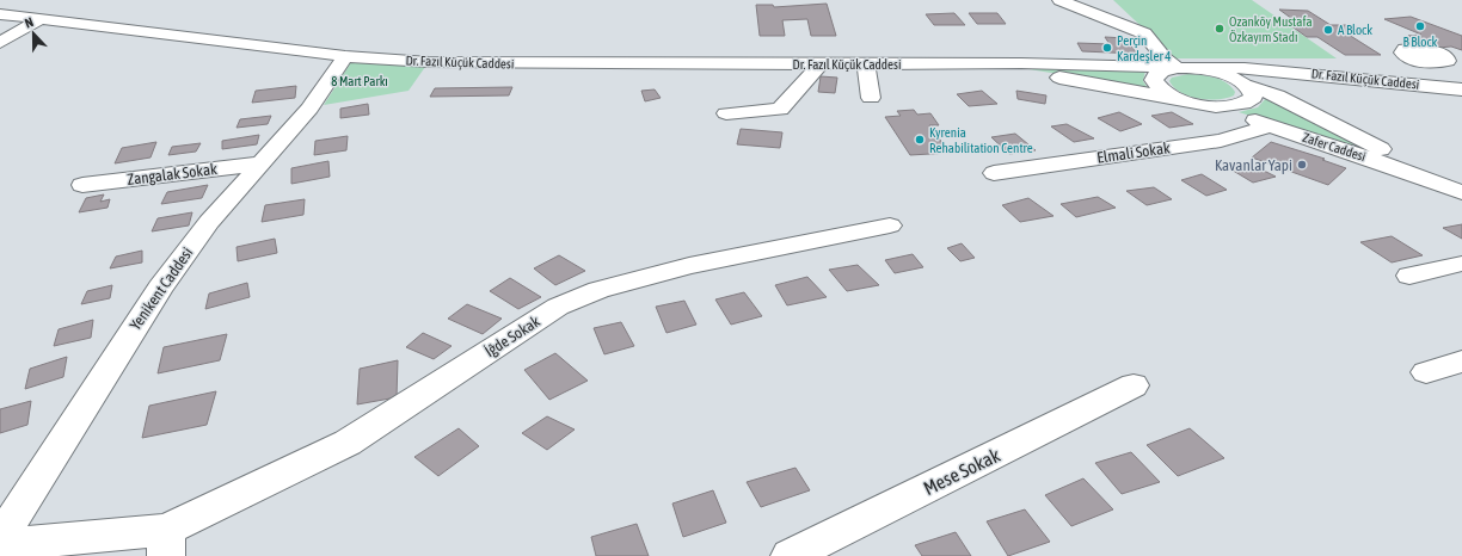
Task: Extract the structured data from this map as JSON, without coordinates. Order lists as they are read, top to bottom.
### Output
{
  "streets": {
    "street": [
      "Dr. Fazıl Küçük Caddesi",
      "Zafer Caddesi",
      "Elmali Sokak",
      "Zangalak Sokak",
      "Yenikent Caddesi",
      "İĝde Sokak",
      "Mese Sokak"
    ]
  },
  "crossings": [
    ["Dr. Fazıl Küçük Caddesi", "Zafer Caddesi"],
    ["Dr. Fazıl Küçük Caddesi", "Yenikent Caddesi"],
    ["Zafer Caddesi", "Elmali Sokak"],
    ["Zangalak Sokak", "Yenikent Caddesi"]
  ],
  "parks": ["8 Mart Parkı"],
  "places": [
    "B Block",
    "Ozanköy Mustafa Özkayım Stadı",
    "A Block",
    "Perçin Kardeşler 4",
    "Kyrenia Rehabilitation Centre",
    "Kavanlar Yapi"
  ],
  "north": "top"
}
